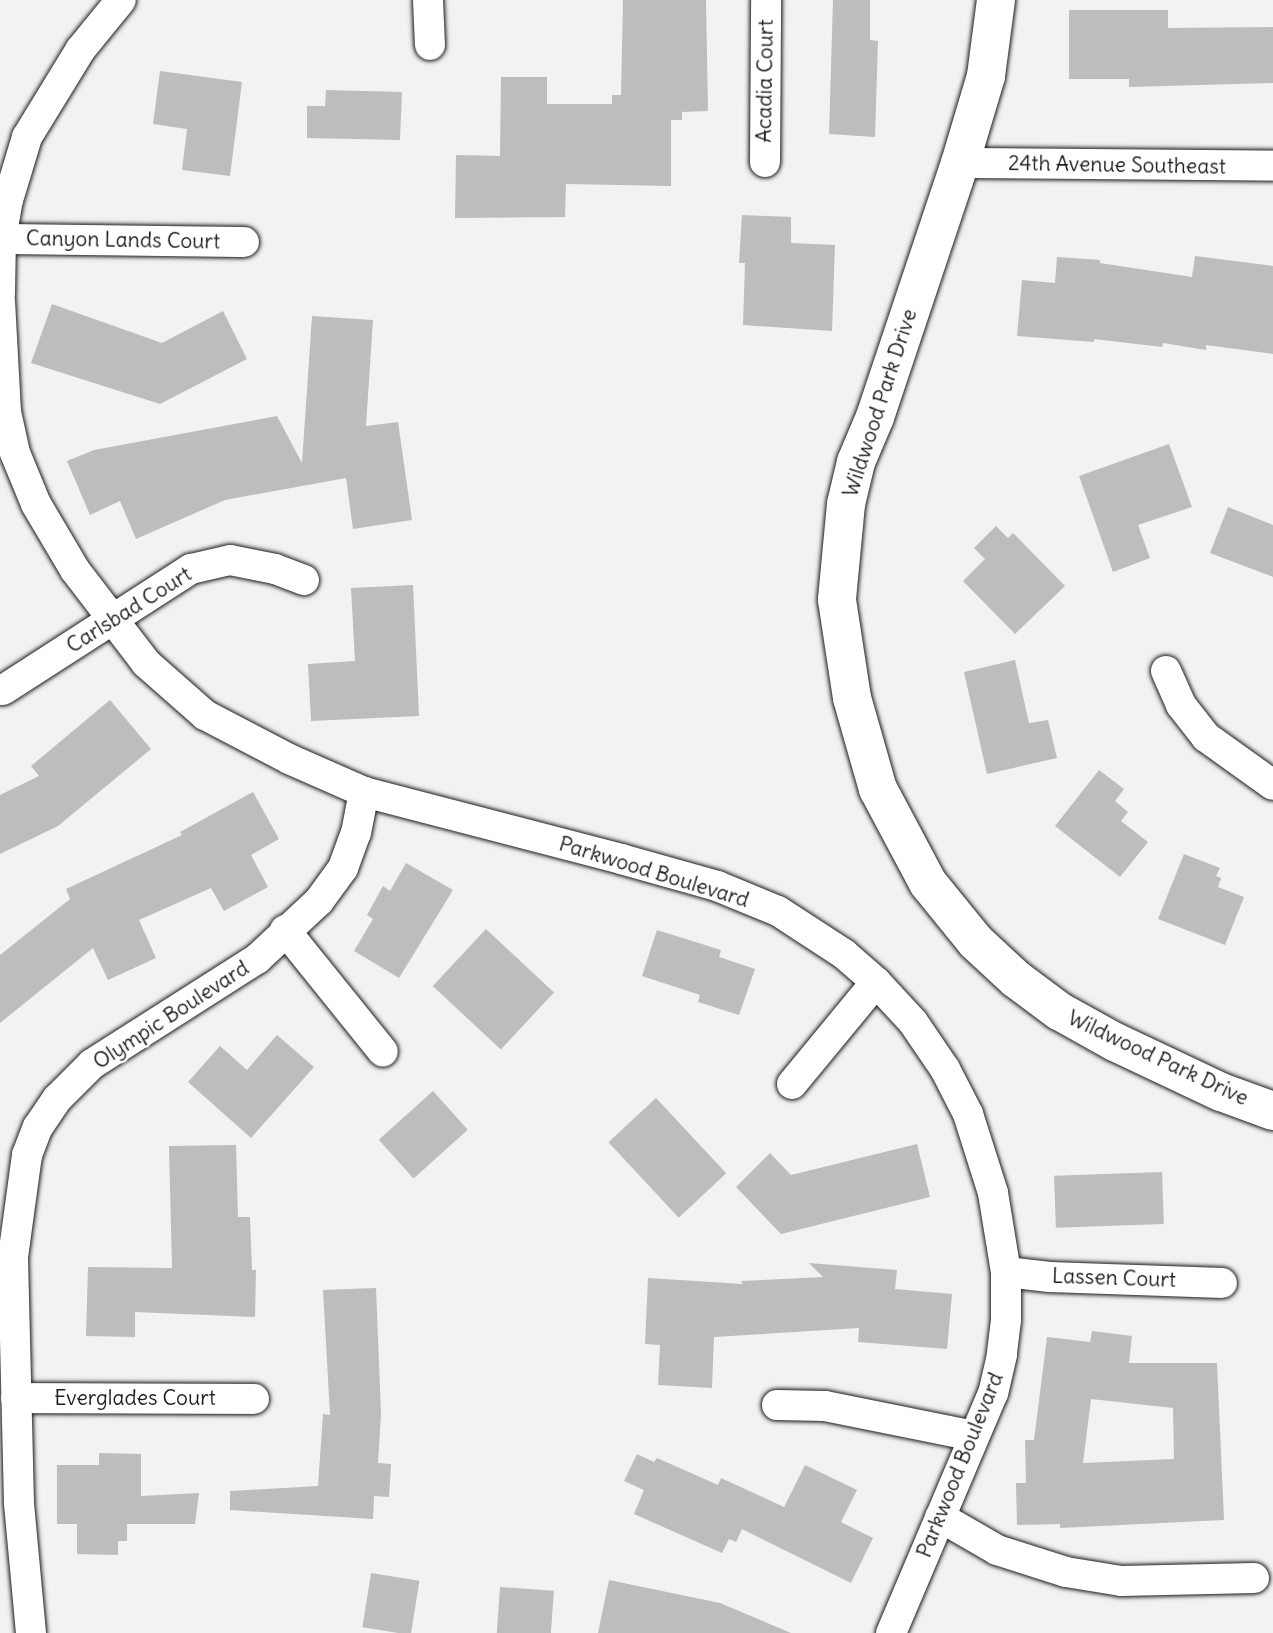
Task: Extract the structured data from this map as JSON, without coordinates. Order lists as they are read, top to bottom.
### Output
{
  "streets": {
    "street": [
      "Acadia Court",
      "24th Avenue Southeast",
      "Canyon Lands Court",
      "Wildwood Park Drive",
      "Carlsbad Court",
      "Parkwood Boulevard",
      "Olympic Boulevard",
      "Lassen Court",
      "Everglades Court"
    ]
  },
  "crossings": [
    ["24th Avenue Southeast", "Wildwood Park Drive"],
    ["Carlsbad Court", "Parkwood Boulevard"],
    ["Parkwood Boulevard", "Olympic Boulevard"],
    ["Parkwood Boulevard", "Lassen Court"],
    ["Olympic Boulevard", "Everglades Court"]
  ]
}
